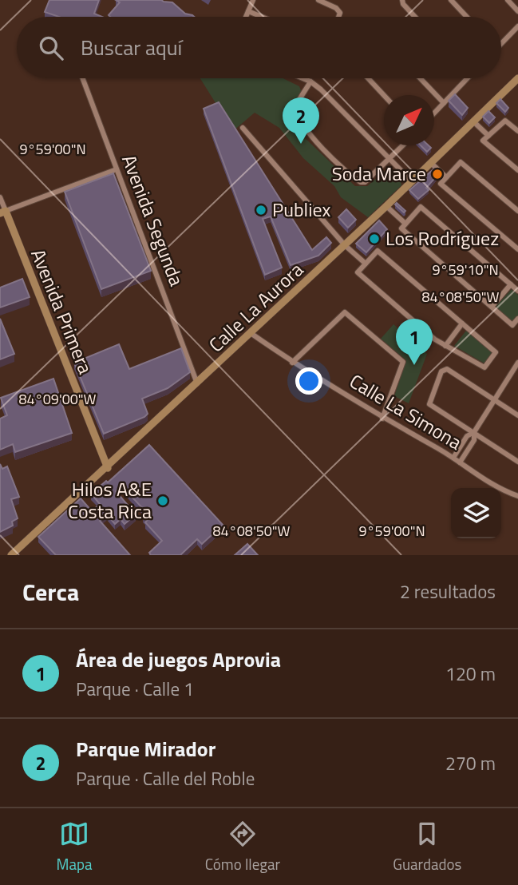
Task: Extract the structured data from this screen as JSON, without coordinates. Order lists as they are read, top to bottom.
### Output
{
  "streets": {
    "street": [
      "Avenida Segunda",
      "Calle La Aurora",
      "Avenida Primera",
      "Calle La Simona"
    ]
  },
  "crossings": [
    ["Avenida Segunda", "Calle La Aurora"],
    ["Calle La Aurora", "Avenida Primera"],
    ["Calle La Aurora", "Calle La Simona"]
  ],
  "places": [
    "Soda Marce",
    "Publiex",
    "Los Rodríguez",
    "Hilos A&E Costa Rica"
  ],
  "north": "top right",
  "page": {
    "search": "Buscar aquí",
    "pins": ["2", "1"],
    "heading": ["Cerca", "2 resultados"],
    "list": [
      {
        "mark": "1",
        "name": "Área de juegos Aprovia",
        "note": "Parque · Calle 1",
        "value": "120 m"
      },
      {
        "mark": "2",
        "name": "Parque Mirador",
        "note": "Parque · Calle del Roble",
        "value": "270 m"
      }
    ],
    "nav": ["Mapa", "Cómo llegar", "Guardados"]
  },
  "coordinates": [
    "9°59'00\"N",
    "9°59'10\"N",
    "84°08'50\"W",
    "84°09'00\"W"
  ]
}
